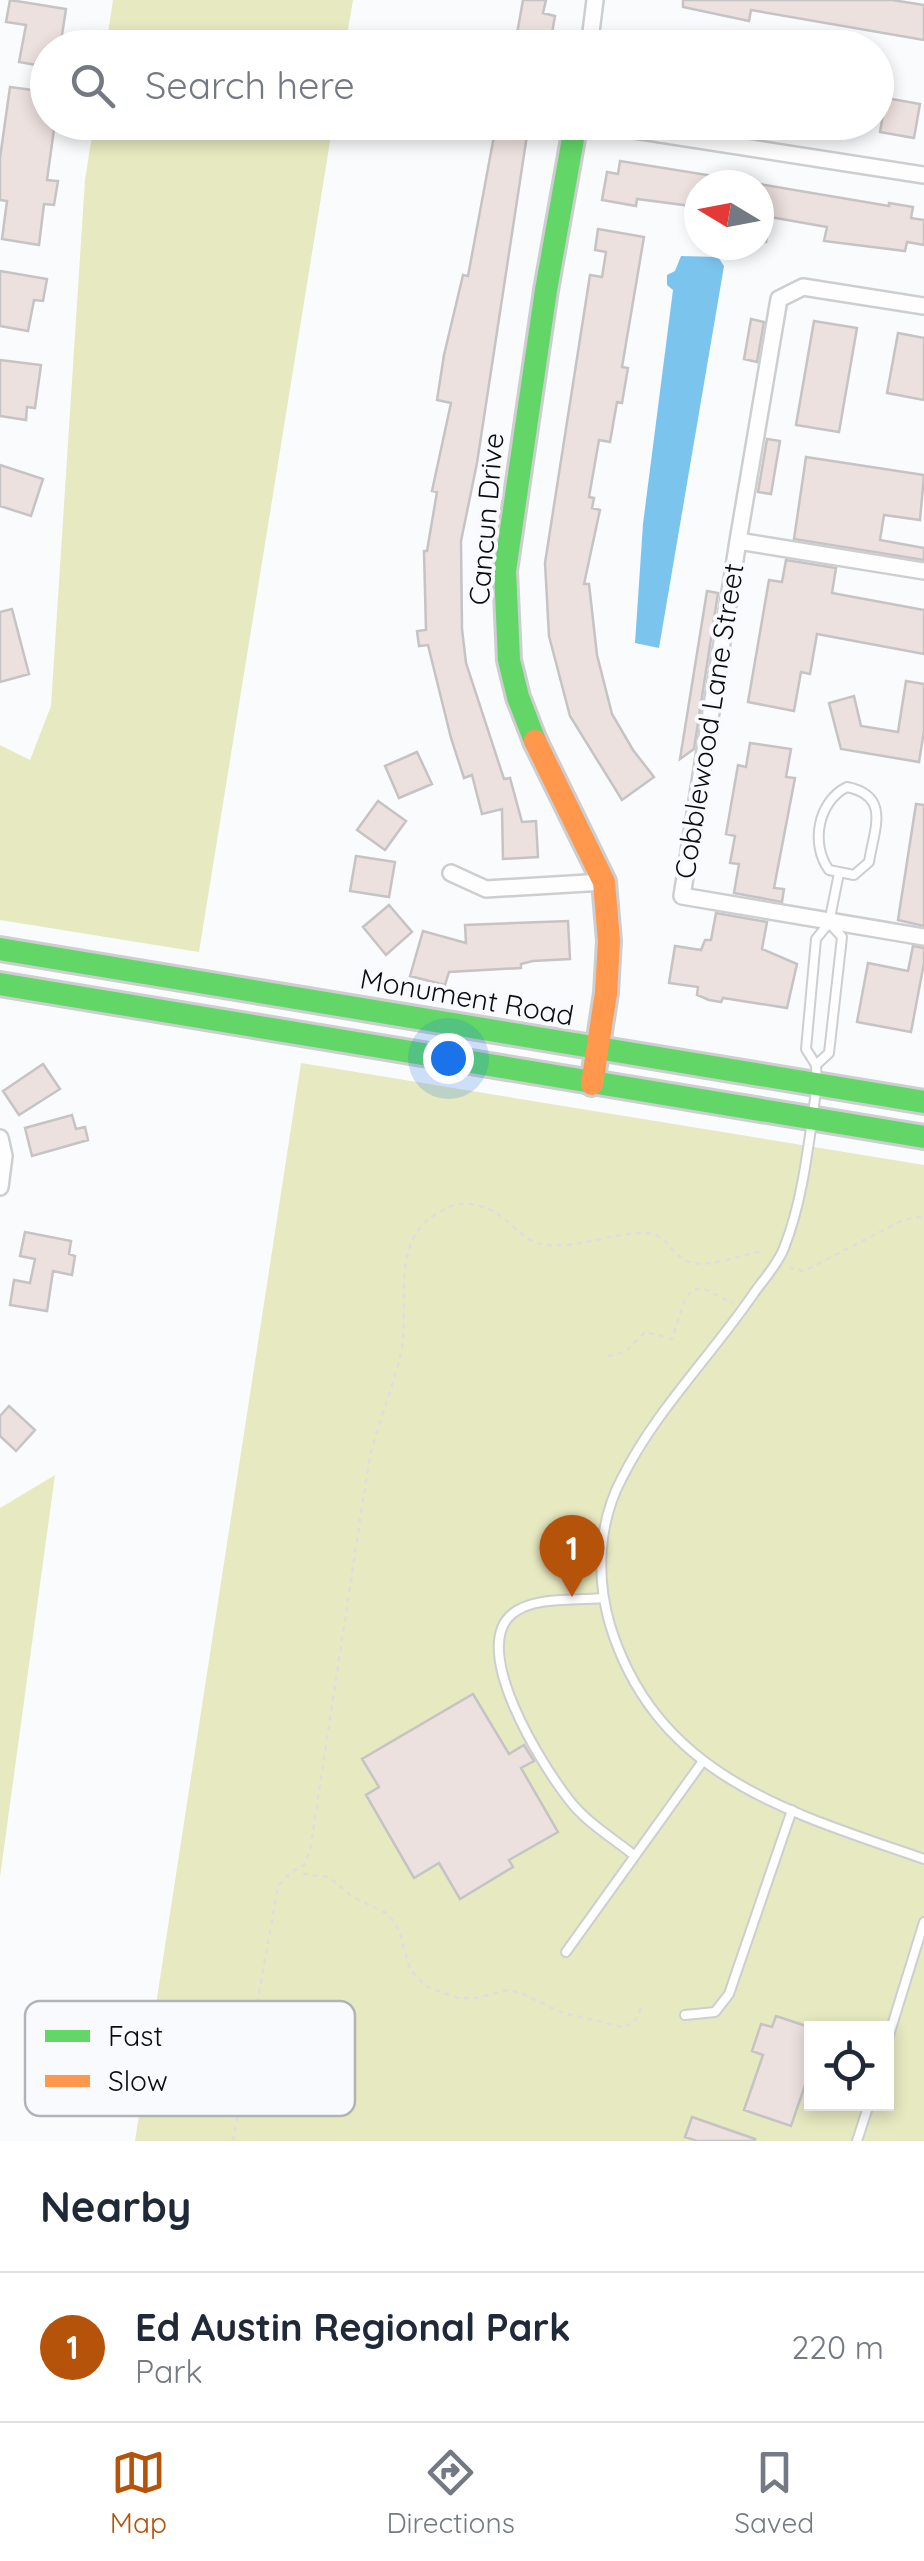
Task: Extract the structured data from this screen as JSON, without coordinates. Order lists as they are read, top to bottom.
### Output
{
  "streets": {
    "street": ["Cancun Drive", "Cobblewood Lane Street", "Monument Road"]
  },
  "crossings": [
    ["Cancun Drive", "Monument Road"]
  ],
  "legend": ["Fast", "Slow"],
  "north": "left",
  "page": {
    "search": "Search here",
    "pins": "1",
    "heading": "Nearby",
    "list": [
      {
        "mark": "1",
        "name": "Ed Austin Regional Park",
        "note": "Park",
        "value": "220 m"
      }
    ],
    "nav": ["Map", "Directions", "Saved"]
  }
}
